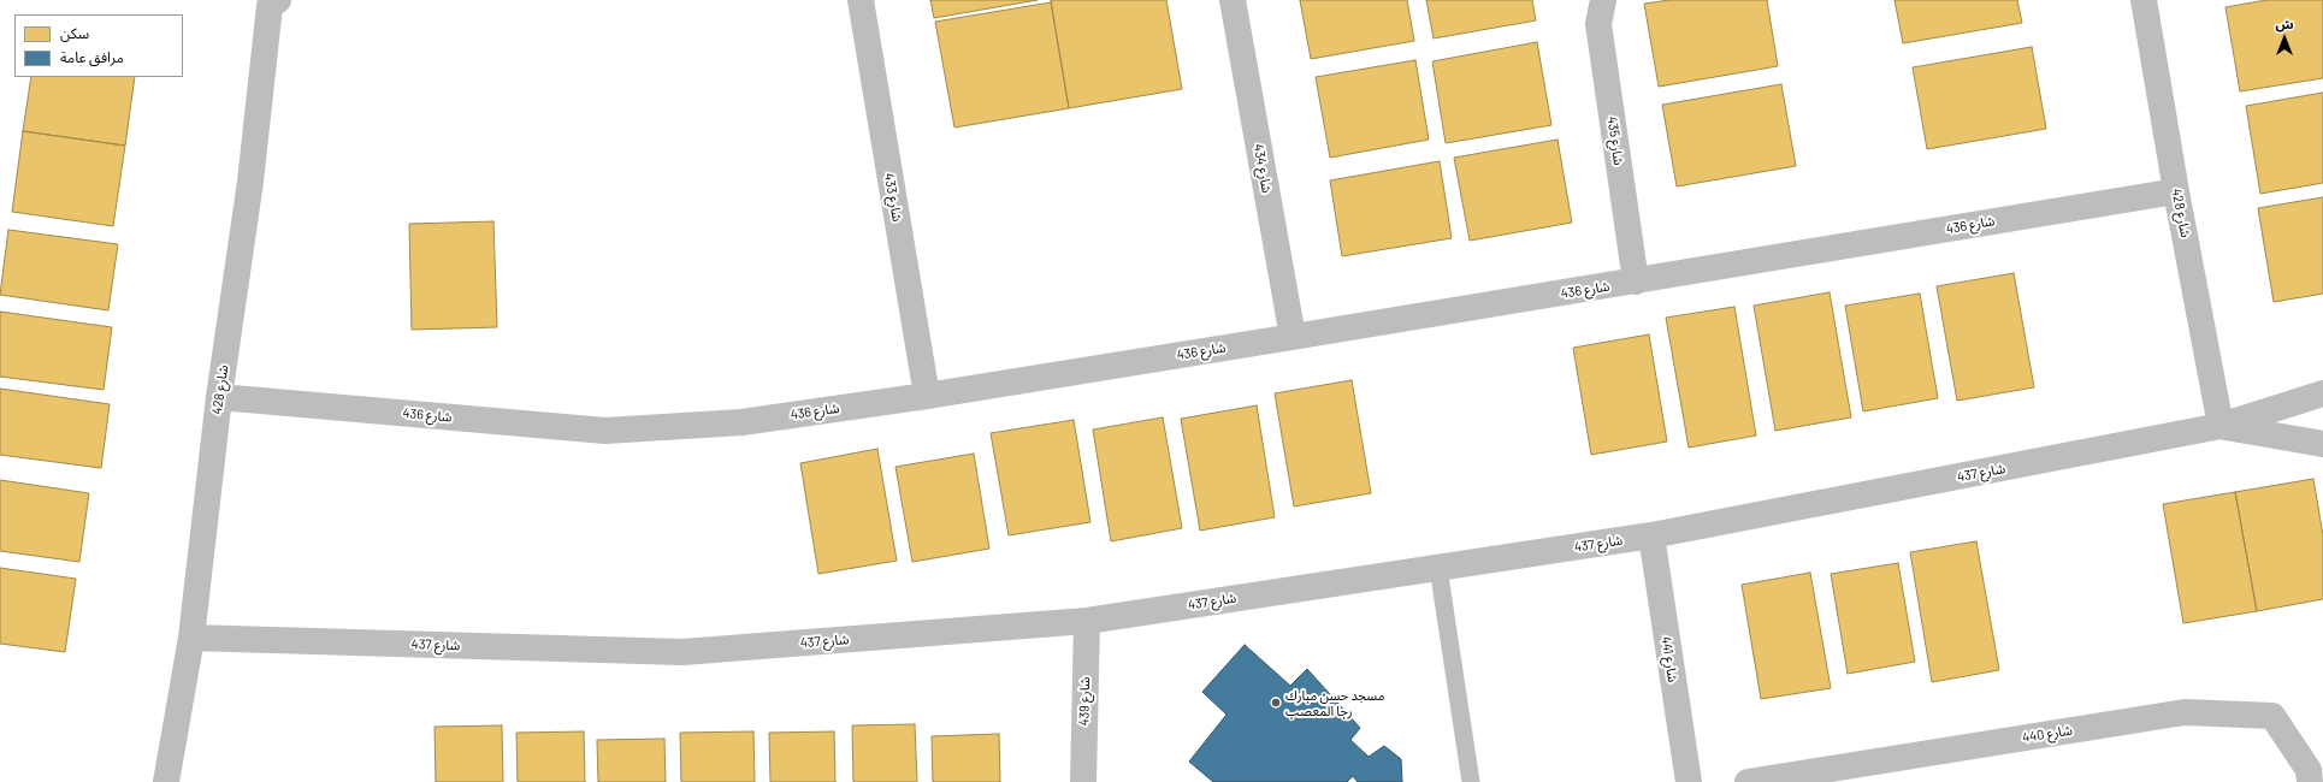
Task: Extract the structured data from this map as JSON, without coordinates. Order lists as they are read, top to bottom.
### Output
{
  "streets": {
    "street": [
      "شارع 435",
      "شارع 434",
      "شارع 433",
      "شارع 428",
      "شارع 436",
      "شارع 437",
      "شارع 441",
      "شارع 439",
      "شارع 440"
    ]
  },
  "crossings": [
    ["شارع 435", "شارع 436"],
    ["شارع 434", "شارع 436"],
    ["شارع 433", "شارع 436"],
    ["شارع 428", "شارع 436"],
    ["شارع 428", "شارع 437"],
    ["شارع 437", "شارع 441"],
    ["شارع 437", "شارع 439"]
  ],
  "places": ["مسجد حسن مبارك رجا المعصب"],
  "legend": ["سكن", "مرافق عامة"],
  "north": "top"
}
